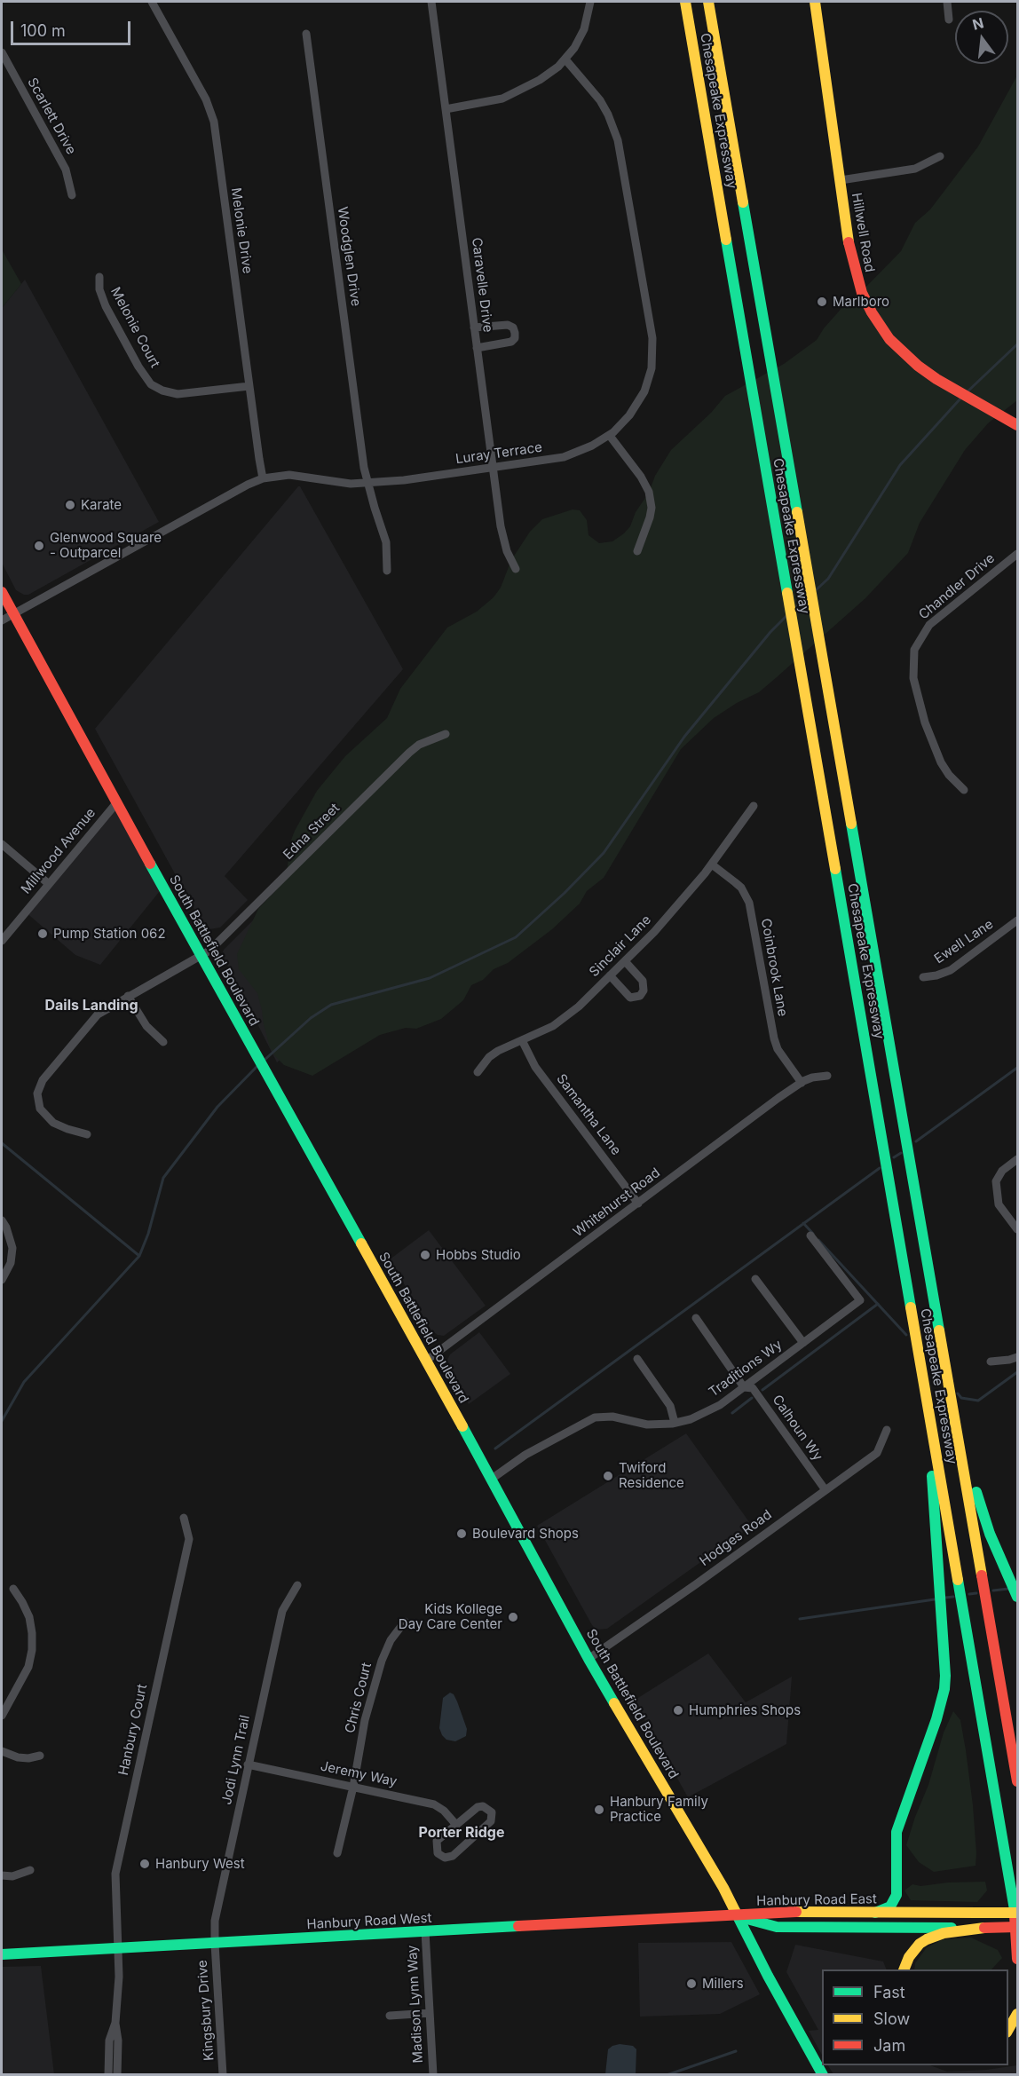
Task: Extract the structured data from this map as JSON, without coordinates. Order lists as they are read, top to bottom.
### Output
{
  "streets": {
    "main road": [
      "Chesapeake Expressway",
      "Hillwell Road",
      "South Battlefield Boulevard",
      "Hanbury Road East",
      "Hanbury Road West"
    ],
    "street": [
      "Scarlett Drive",
      "Melonie Drive",
      "Woodglen Drive",
      "Caravelle Drive",
      "Melonie Court",
      "Luray Terrace",
      "Chandler Drive",
      "Edna Street",
      "Millwood Avenue",
      "Ewell Lane",
      "Sinclair Lane",
      "Coinbrook Lane",
      "Samantha Lane",
      "Whitehurst Road",
      "Traditions Wy",
      "Calhoun Wy",
      "Hodges Road",
      "Chris Court",
      "Hanbury Court",
      "Jodi Lynn Trail",
      "Jeremy Way",
      "Madison Lynn Way",
      "Kingsbury Drive"
    ]
  },
  "crossings": [
    ["Chesapeake Expressway", "Hanbury Road East"],
    ["Melonie Drive", "Melonie Court"],
    ["Melonie Drive", "Luray Terrace"],
    ["Woodglen Drive", "Luray Terrace"],
    ["Caravelle Drive", "Luray Terrace"],
    ["Luray Terrace", "South Battlefield Boulevard"],
    ["Edna Street", "South Battlefield Boulevard"],
    ["Millwood Avenue", "South Battlefield Boulevard"],
    ["Sinclair Lane", "Coinbrook Lane"],
    ["Sinclair Lane", "Samantha Lane"],
    ["South Battlefield Boulevard", "Whitehurst Road"],
    ["South Battlefield Boulevard", "Traditions Wy"],
    ["South Battlefield Boulevard", "Hodges Road"],
    ["South Battlefield Boulevard", "Hanbury Road East"],
    ["South Battlefield Boulevard", "Hanbury Road West"],
    ["Coinbrook Lane", "Whitehurst Road"],
    ["Samantha Lane", "Whitehurst Road"],
    ["Traditions Wy", "Calhoun Wy"],
    ["Calhoun Wy", "Hodges Road"],
    ["Chris Court", "Jeremy Way"],
    ["Hanbury Court", "Hanbury Road West"],
    ["Jodi Lynn Trail", "Jeremy Way"],
    ["Jodi Lynn Trail", "Hanbury Road West"],
    ["Jodi Lynn Trail", "Kingsbury Drive"],
    ["Hanbury Road East", "Hanbury Road West"],
    ["Hanbury Road West", "Madison Lynn Way"],
    ["Hanbury Road West", "Kingsbury Drive"]
  ],
  "districts": ["Dails Landing", "Porter Ridge"],
  "places": [
    "Marlboro",
    "Karate",
    "Glenwood Square - Outparcel",
    "Pump Station 062",
    "Hobbs Studio",
    "Twiford Residence",
    "Boulevard Shops",
    "Kids Kollege Day Care Center",
    "Humphries Shops",
    "Hanbury Family Practice",
    "Hanbury West",
    "Millers"
  ],
  "legend": ["Fast", "Slow", "Jam"],
  "scale_bar": "100 m",
  "north": "top"
}
